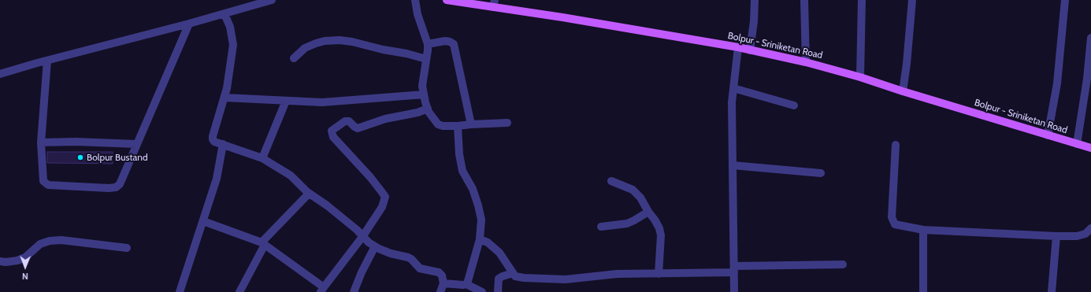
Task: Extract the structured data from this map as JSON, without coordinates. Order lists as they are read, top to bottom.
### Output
{
  "streets": {
    "main road": ["Bolpur - Sriniketan Road"]
  },
  "places": ["Bolpur Bustand"],
  "north": "bottom"
}
